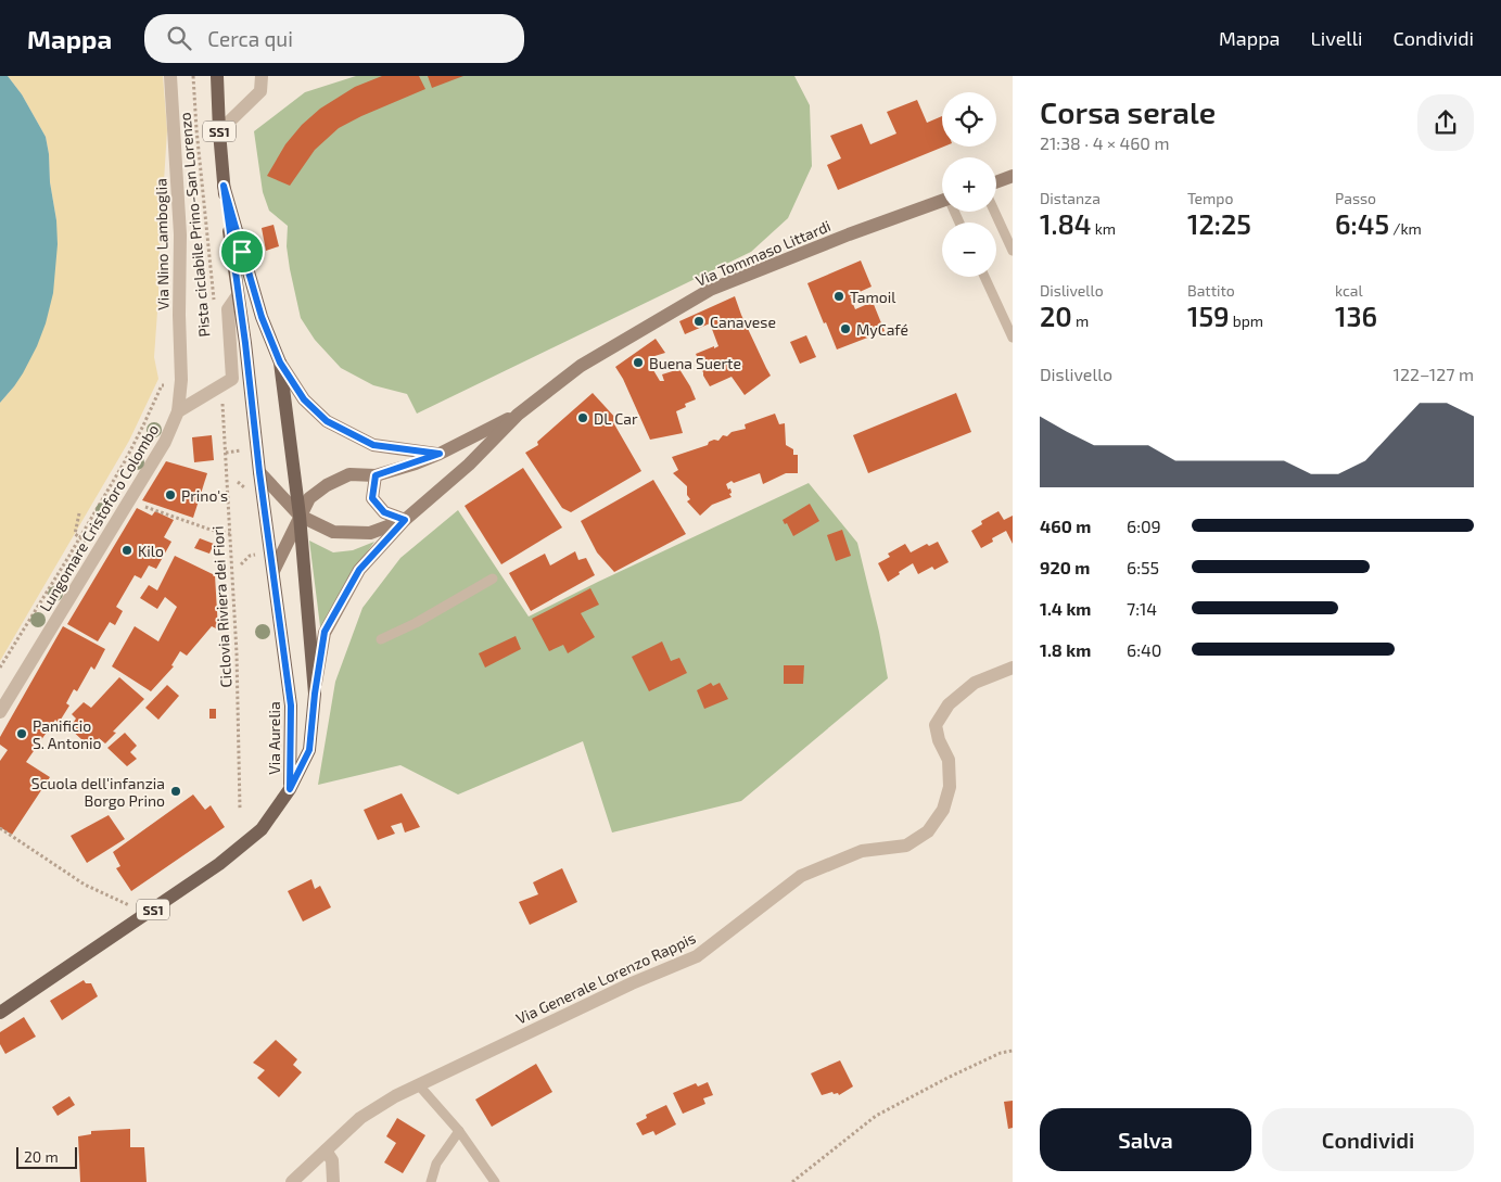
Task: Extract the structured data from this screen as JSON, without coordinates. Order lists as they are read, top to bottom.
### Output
{
  "streets": {
    "main road": ["SS1", "Via Tommaso Littardi", "Via Aurelia"],
    "street": ["Via Nino Lamboglia", "Lungomare Cristoforo Colombo", "Via Generale Lorenzo Rappis"],
    "path": ["Pista ciclabile Prino-San Lorenzo", "Ciclovia Riviera dei Fiori"]
  },
  "crossings": [
    ["SS1", "Via Aurelia"],
    ["Via Nino Lamboglia", "Lungomare Cristoforo Colombo"],
    ["Via Tommaso Littardi", "Via Aurelia"]
  ],
  "places": [
    "Tamoil",
    "Canavese",
    "MyCafé",
    "Buena Suerte",
    "DL Car",
    "Prino's",
    "Kilo",
    "Panificio S. Antonio",
    "Scuola dell'infanzia Borgo Prino"
  ],
  "scale_bar": "20 m",
  "page": {
    "header": "Mappa",
    "search": "Cerca qui",
    "nav": ["Mappa", "Livelli", "Condividi"],
    "heading": ["Corsa serale", "21:38 · 4 × 460 m"],
    "map_buttons": ["+", "−"],
    "stats": [
      ["Distanza", "1.84 km"],
      ["Tempo", "12:25"],
      ["Passo", "6:45 /km"],
      ["Dislivello", "20 m"],
      ["Battito", "159 bpm"],
      ["kcal", "136"]
    ],
    "chart": ["Dislivello", "122–127 m"],
    "list": [
      {
        "name": "460 m",
        "note": "6:09"
      },
      {
        "name": "920 m",
        "note": "6:55"
      },
      {
        "name": "1.4 km",
        "note": "7:14"
      },
      {
        "name": "1.8 km",
        "note": "6:40"
      }
    ],
    "buttons": ["Salva", "Condividi"],
    "scale": "20 m"
  }
}
